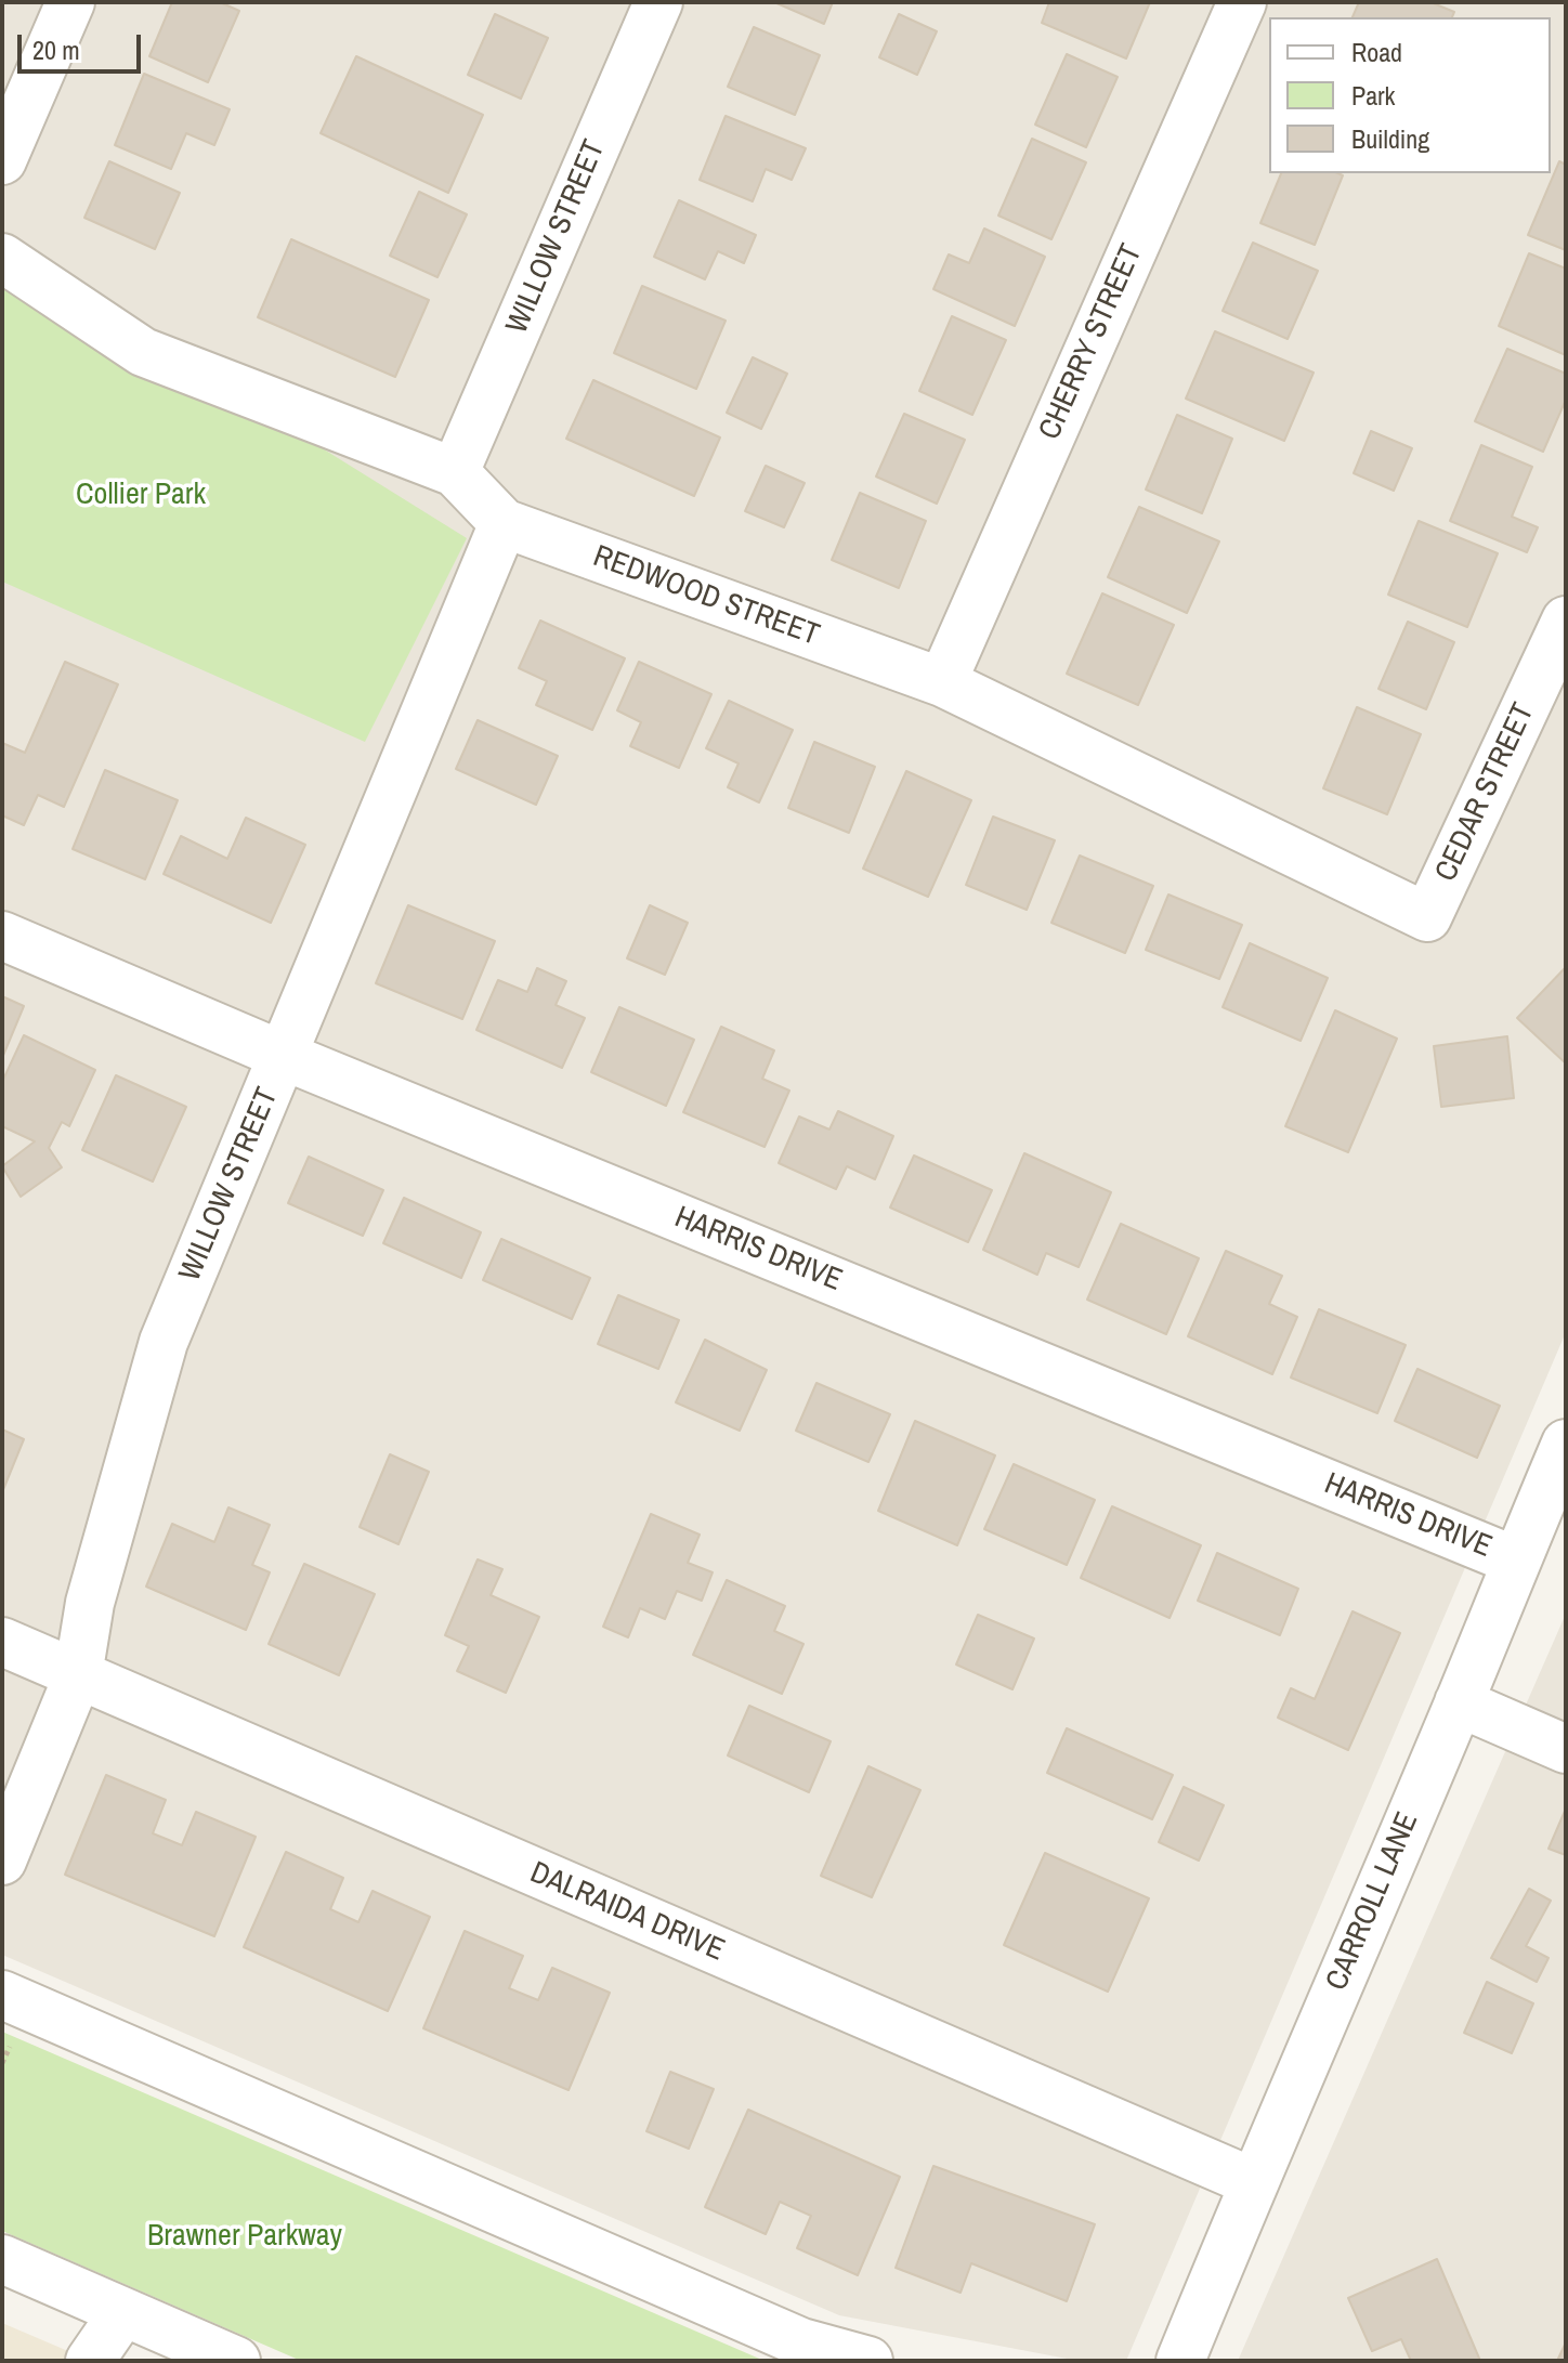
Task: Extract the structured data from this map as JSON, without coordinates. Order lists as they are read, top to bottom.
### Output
{
  "streets": {
    "street": [
      "WILLOW STREET",
      "CHERRY STREET",
      "REDWOOD STREET",
      "CEDAR STREET",
      "HARRIS DRIVE",
      "CARROLL LANE",
      "DALRAIDA DRIVE"
    ]
  },
  "crossings": [
    ["WILLOW STREET", "REDWOOD STREET"],
    ["WILLOW STREET", "HARRIS DRIVE"],
    ["WILLOW STREET", "DALRAIDA DRIVE"],
    ["CHERRY STREET", "REDWOOD STREET"],
    ["REDWOOD STREET", "CEDAR STREET"],
    ["HARRIS DRIVE", "CARROLL LANE"],
    ["CARROLL LANE", "DALRAIDA DRIVE"]
  ],
  "parks": ["Collier Park", "Brawner Parkway"],
  "legend": ["Road", "Park", "Building"],
  "scale_bar": "20 m"
}
